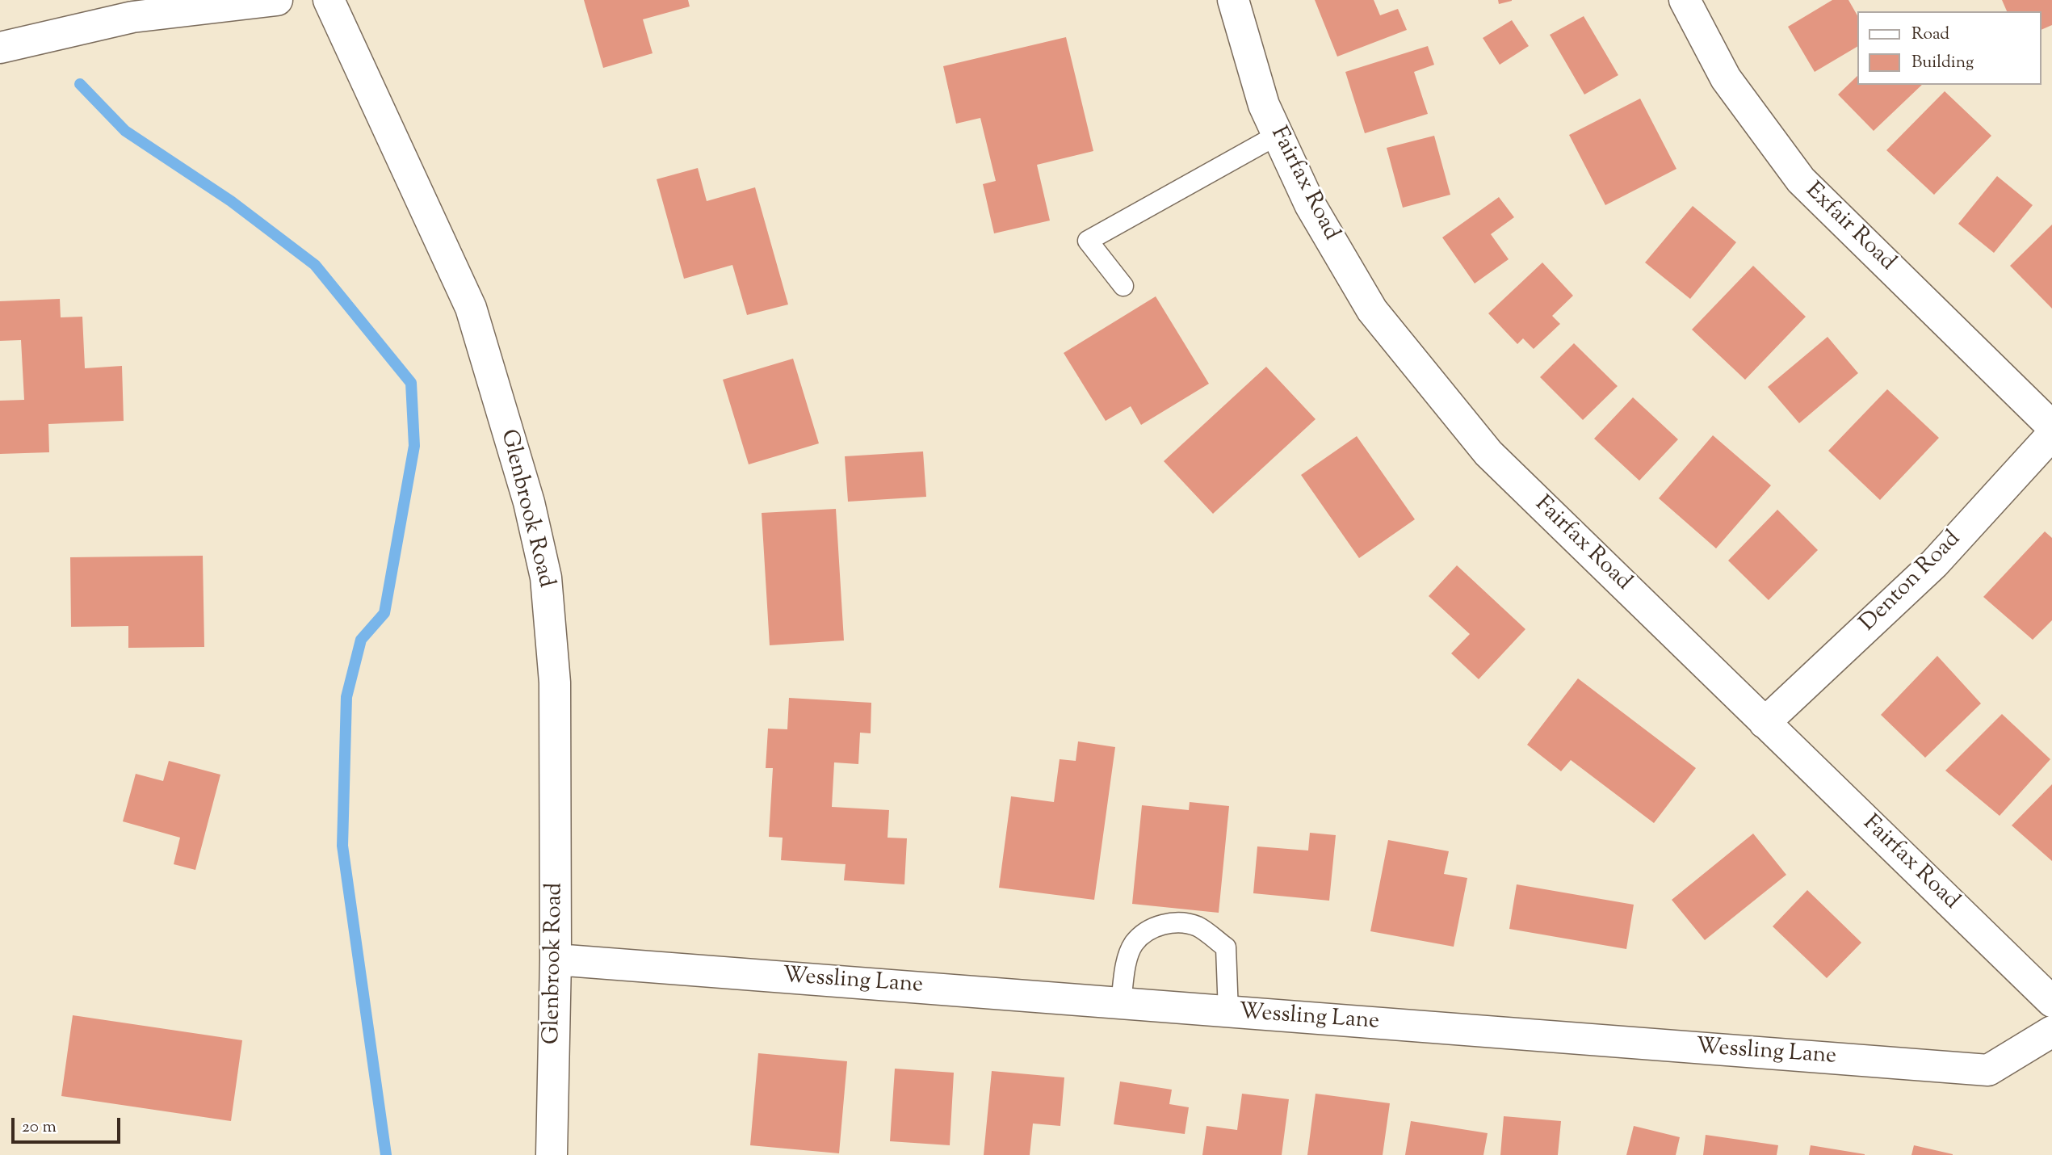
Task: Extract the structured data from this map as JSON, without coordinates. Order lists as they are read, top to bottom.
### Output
{
  "streets": {
    "street": [
      "Fairfax Road",
      "Exfair Road",
      "Glenbrook Road",
      "Denton Road",
      "Wessling Lane"
    ]
  },
  "crossings": [
    ["Fairfax Road", "Denton Road"],
    ["Glenbrook Road", "Wessling Lane"]
  ],
  "legend": ["Road", "Building"],
  "scale_bar": "20 m"
}
